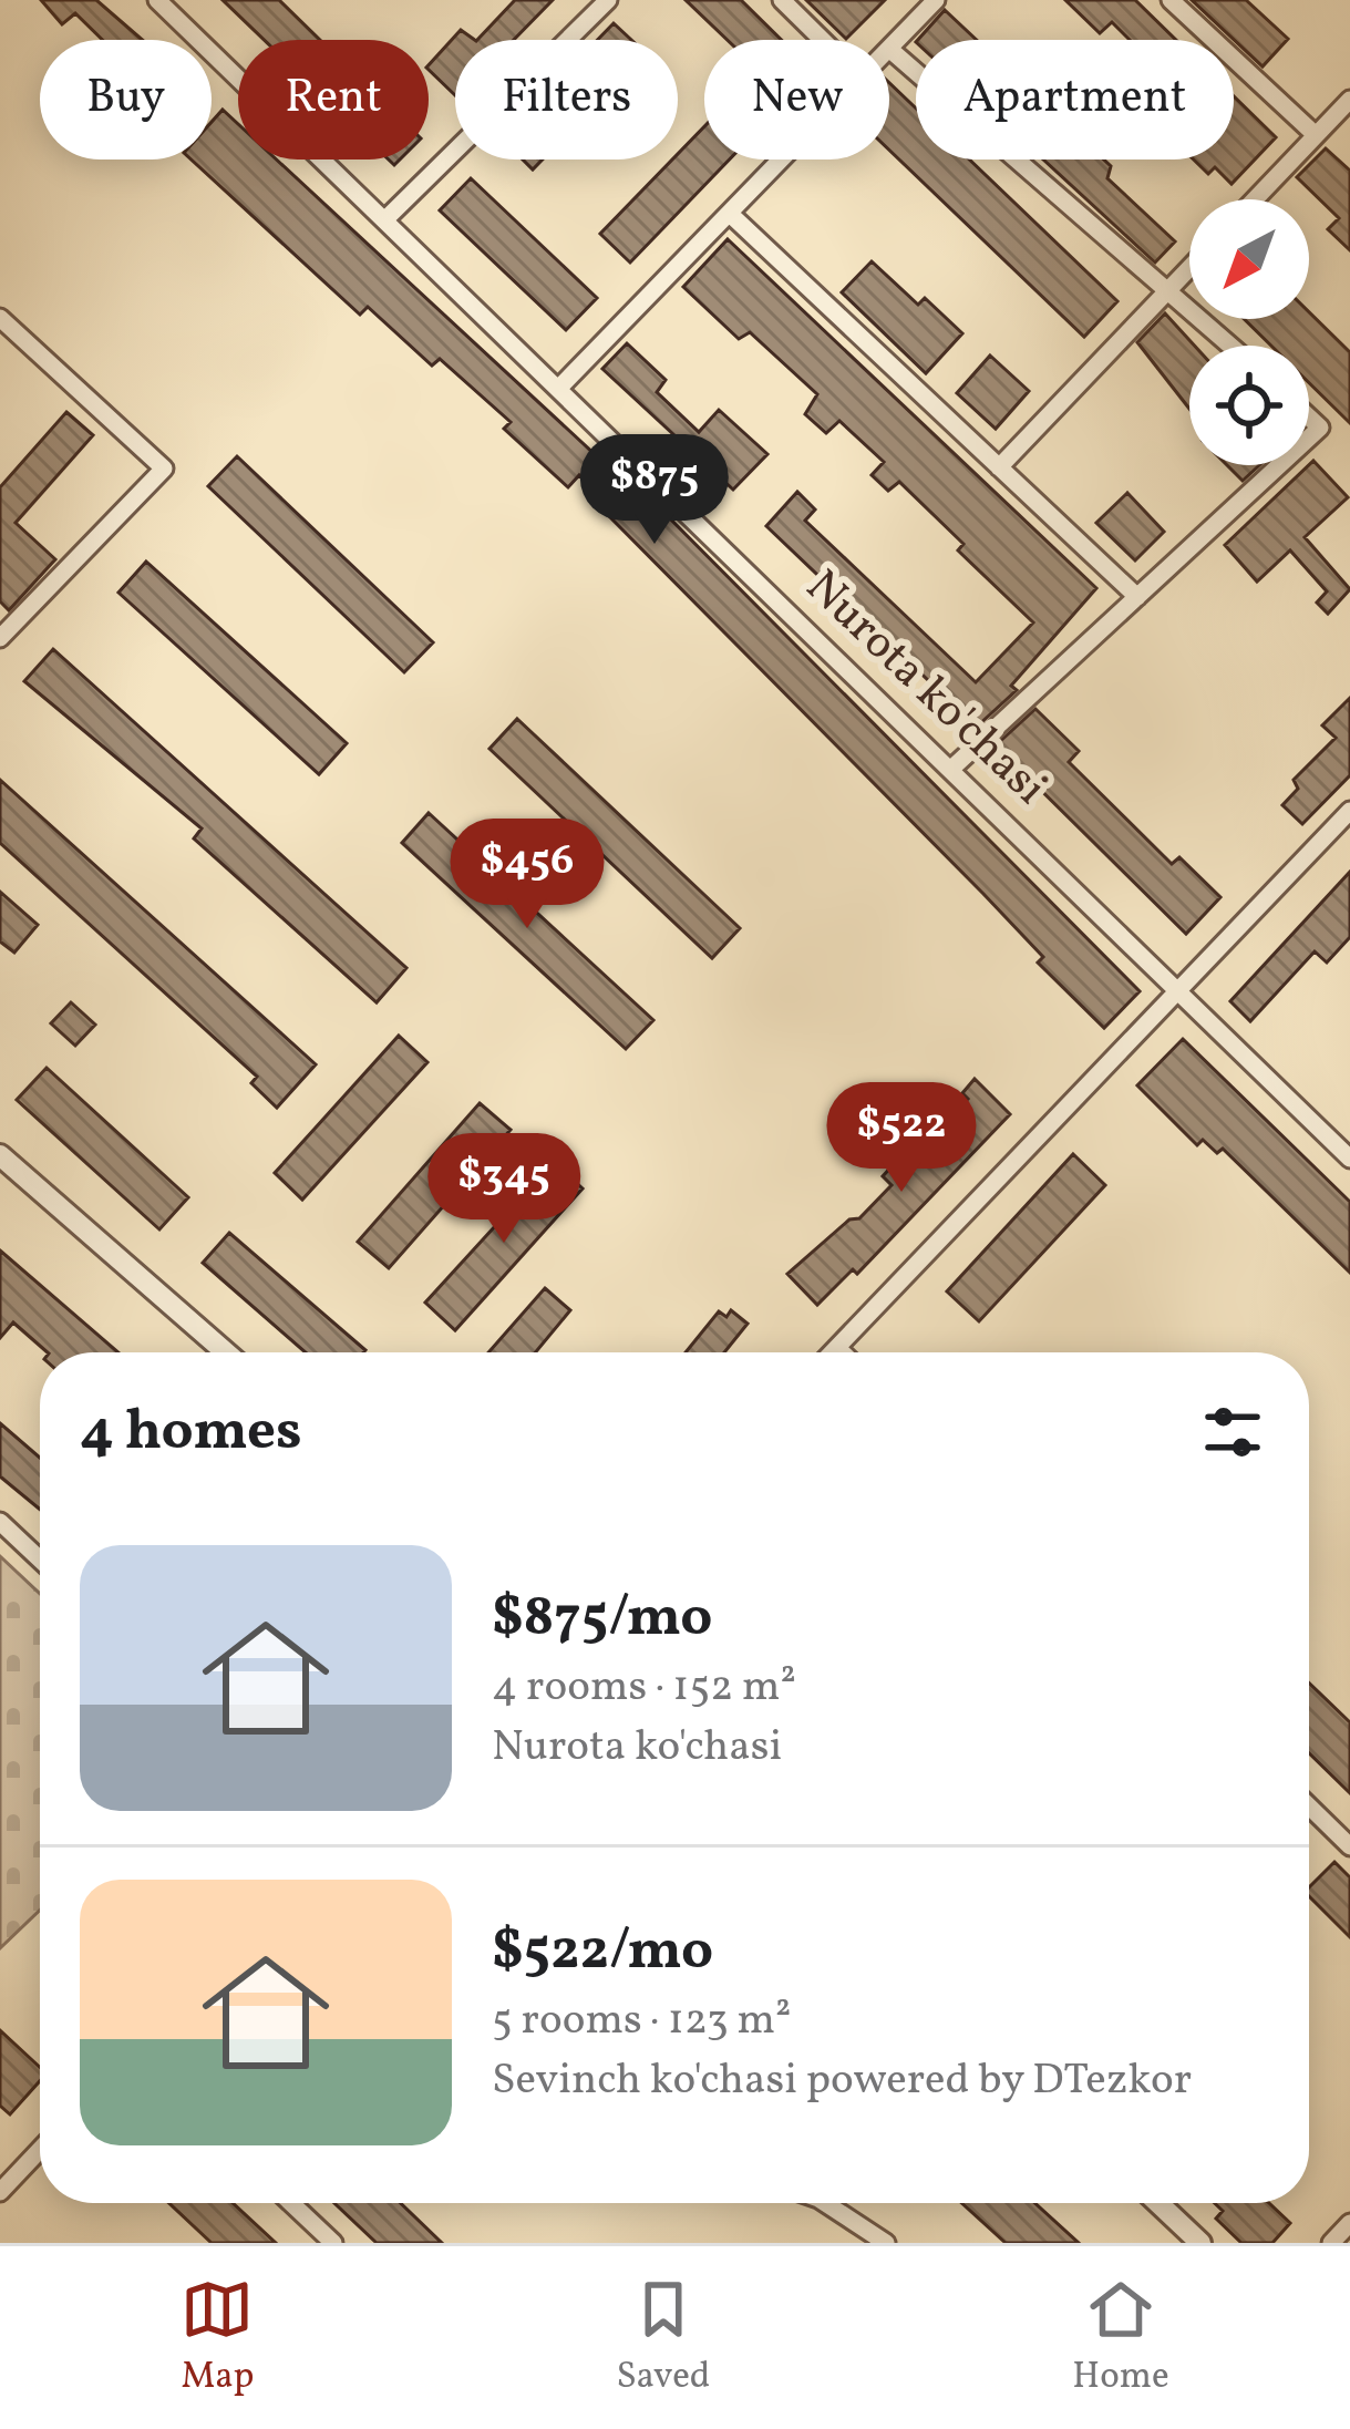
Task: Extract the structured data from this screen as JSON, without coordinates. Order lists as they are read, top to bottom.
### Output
{
  "streets": {
    "street": ["Nurota ko'chasi"]
  },
  "north": "bottom left",
  "page": {
    "chip": [
      "Buy",
      "Rent",
      "Filters",
      "New",
      "Apartment"
    ],
    "price": [
      "$875",
      "$456",
      "$522",
      "$345"
    ],
    "heading": "4 homes",
    "list": [
      {
        "name": "$875/mo",
        "note": "4 rooms · 152 m² · Nurota ko'chasi"
      },
      {
        "name": "$522/mo",
        "note": "5 rooms · 123 m² · Sevinch ko'chasi powered by DTezkor"
      }
    ],
    "tabs": ["Map", "Saved", "Home"]
  }
}
